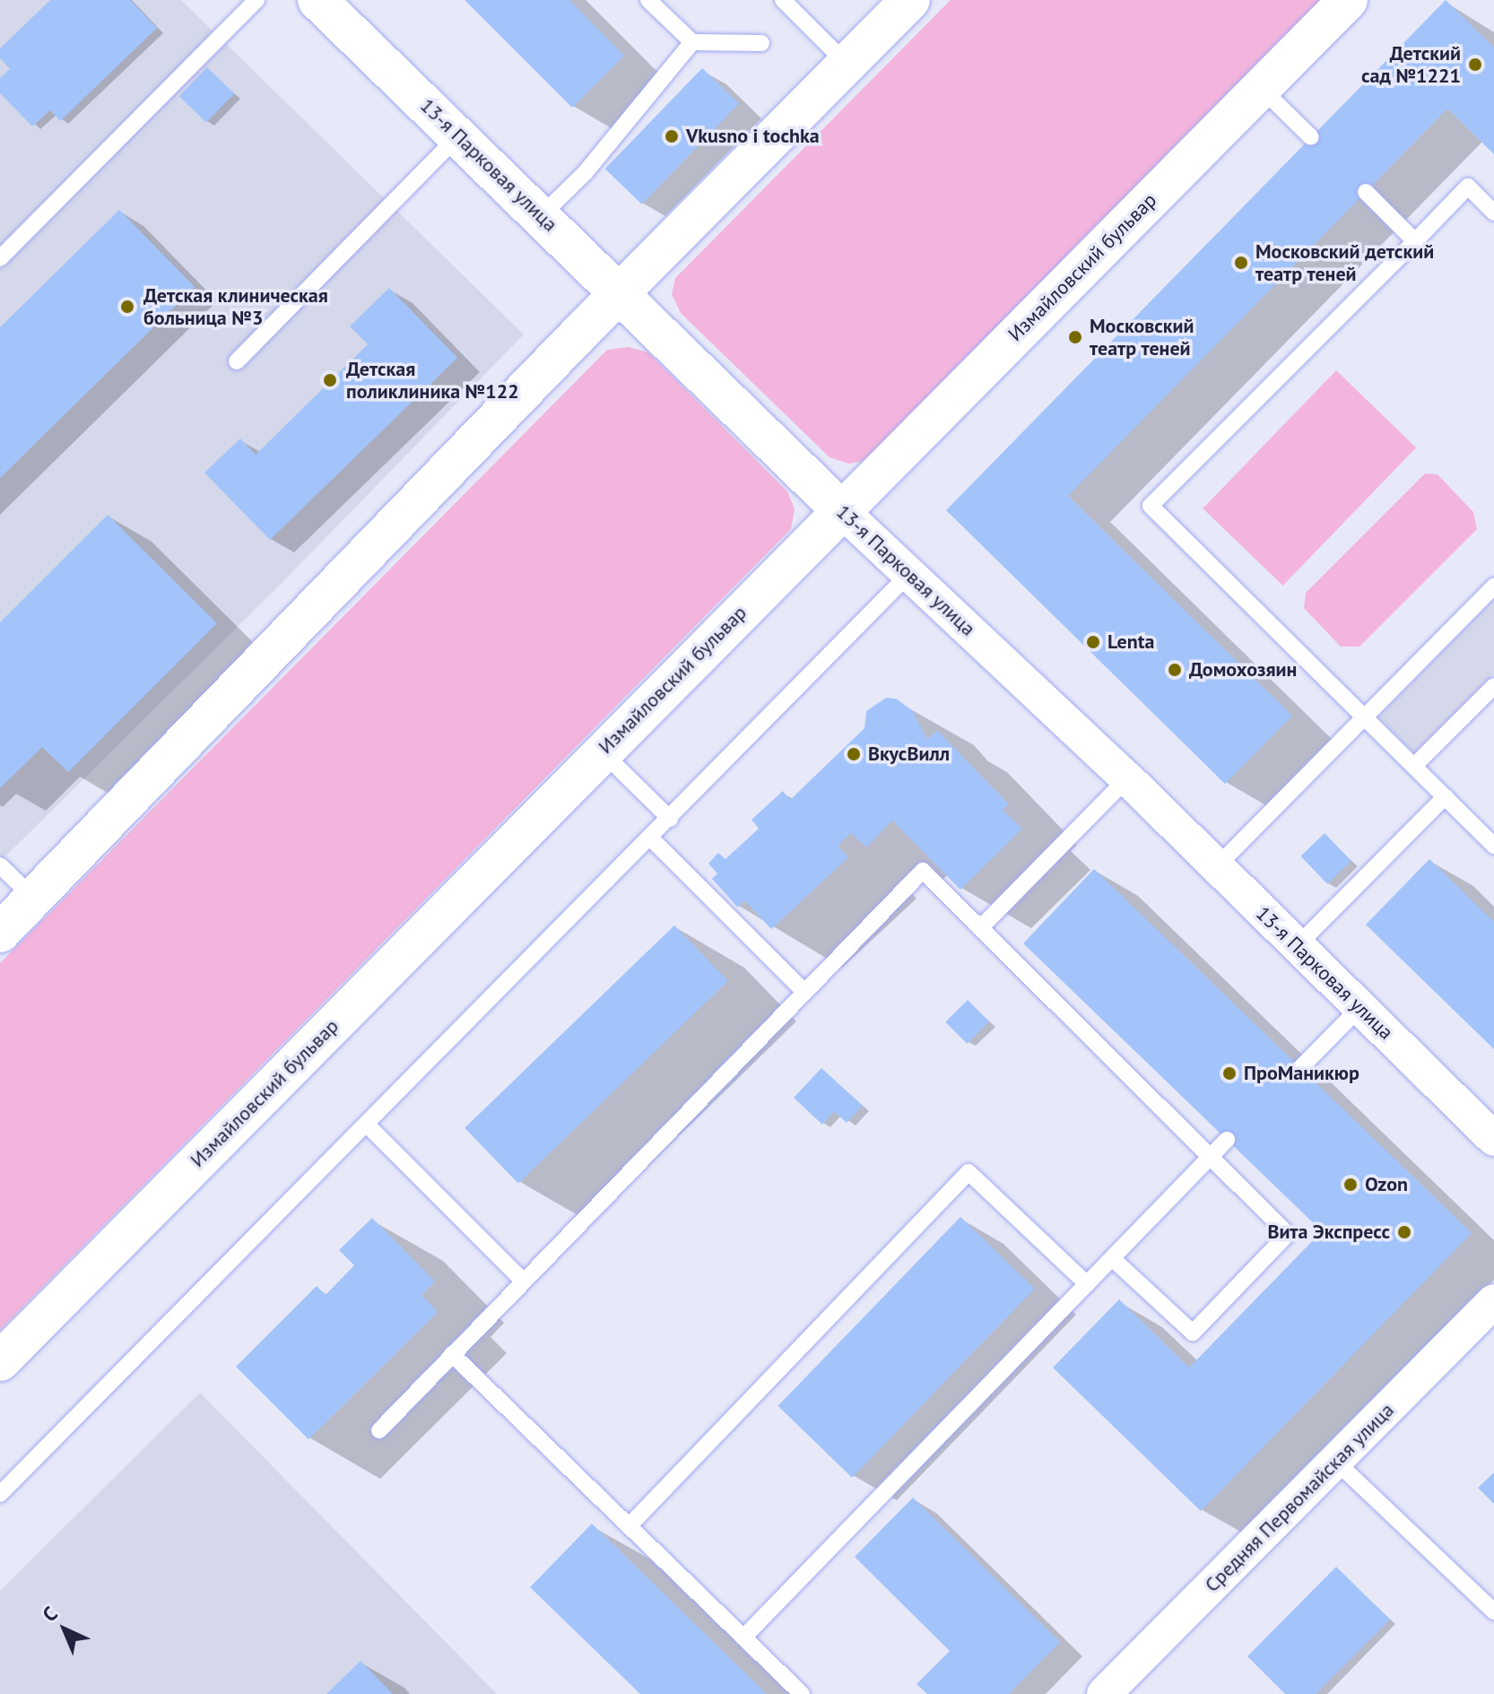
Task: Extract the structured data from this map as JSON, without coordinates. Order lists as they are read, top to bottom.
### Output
{
  "streets": {
    "street": ["13-я Парковая улица", "Измайловский бульвар", "Средняя Первомайская улица"]
  },
  "crossings": [
    ["13-я Парковая улица", "Измайловский бульвар"]
  ],
  "places": [
    "Детский сад №1221",
    "Vkusno i tochka",
    "Московский детский театр теней",
    "Детская клиническая больница №3",
    "Московский театр теней",
    "Детская поликлиника №122",
    "Lenta",
    "Домохозяин",
    "ВкусВилл",
    "ПроМаникюр",
    "Ozon",
    "Вита Экспресс"
  ],
  "north": "top left"
}
